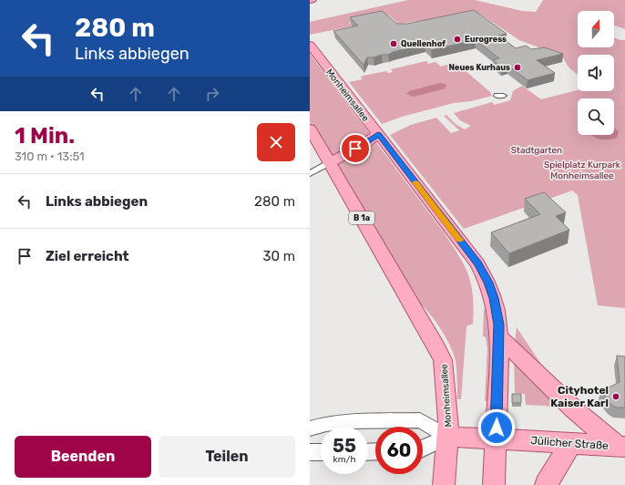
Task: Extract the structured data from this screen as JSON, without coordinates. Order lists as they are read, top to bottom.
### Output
{
  "streets": {
    "main road": ["Monheimsallee", "B 1a", "Jülicher Straße"]
  },
  "crossings": [
    ["Monheimsallee", "Jülicher Straße"]
  ],
  "parks": ["Stadtgarten", "Spielplatz Kurpark Monheimsallee"],
  "places": [
    "Eurogress",
    "Quellenhof",
    "Neues Kurhaus",
    "Cityhotel Kaiser Karl"
  ],
  "north": "top",
  "page": {
    "turn": ["280 m", "Links abbiegen"],
    "heading": ["1 Min.", "310 m · 13:51"],
    "list": [
      {
        "name": "Links abbiegen",
        "value": "280 m"
      },
      {
        "name": "Ziel erreicht",
        "value": "30 m"
      }
    ],
    "speed": "55 km/h",
    "limit": "60",
    "buttons": ["Beenden", "Teilen"]
  }
}
